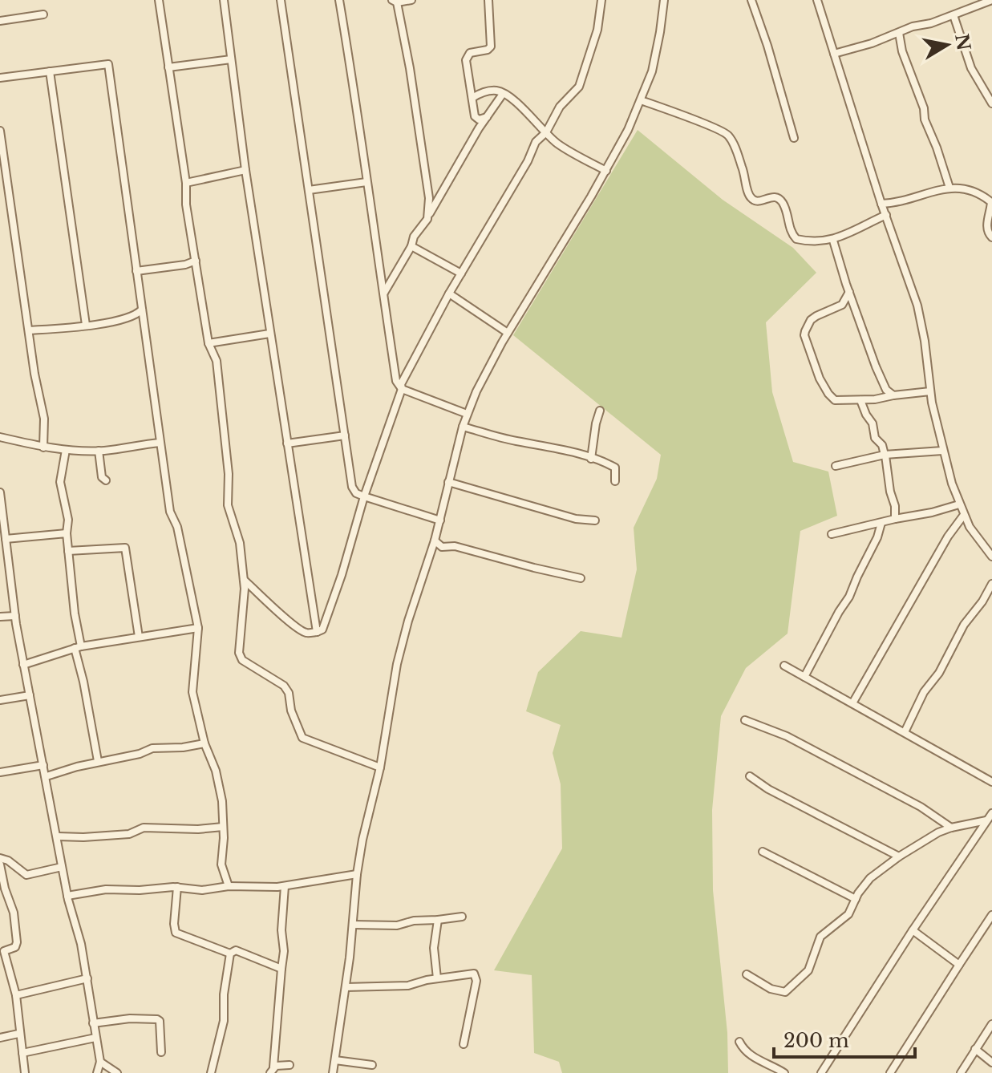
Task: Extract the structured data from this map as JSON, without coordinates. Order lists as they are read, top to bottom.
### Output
{
  "scale_bar": "200 m",
  "north": "right"
}
